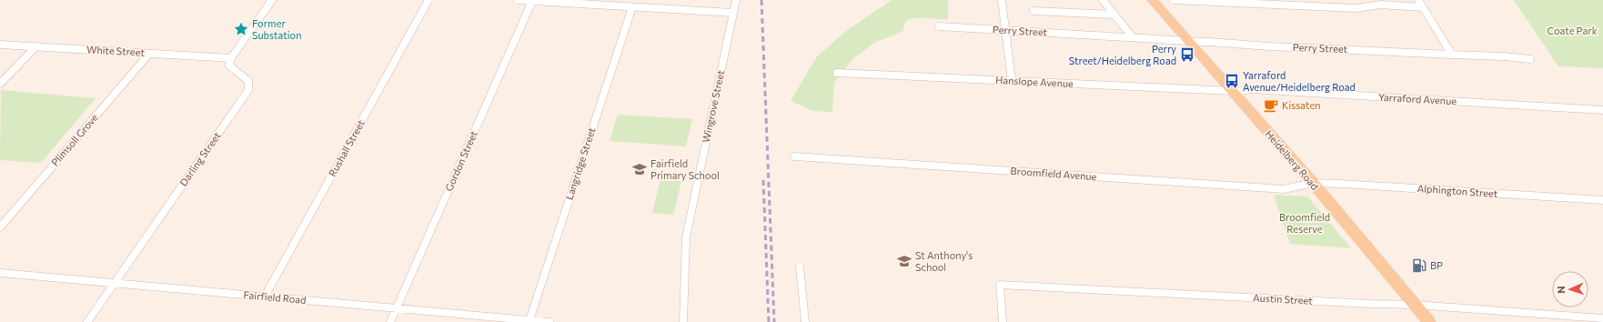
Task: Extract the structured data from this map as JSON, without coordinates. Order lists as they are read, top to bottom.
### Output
{
  "streets": {
    "main road": ["Heidelberg Road"],
    "street": [
      "Perry Street",
      "White Street",
      "Hanslope Avenue",
      "Yarraford Avenue",
      "Wingrove Street",
      "Plimsoll Grove",
      "Rushall Street",
      "Darling Street",
      "Gordon Street",
      "Langridge Street",
      "Broomfield Avenue",
      "Alphington Street",
      "Fairfield Road",
      "Austin Street"
    ]
  },
  "crossings": [
    ["Perry Street", "Heidelberg Road"],
    ["White Street", "Plimsoll Grove"],
    ["White Street", "Darling Street"],
    ["Hanslope Avenue", "Yarraford Avenue"],
    ["Hanslope Avenue", "Heidelberg Road"],
    ["Yarraford Avenue", "Heidelberg Road"],
    ["Rushall Street", "Fairfield Road"],
    ["Darling Street", "Fairfield Road"],
    ["Heidelberg Road", "Broomfield Avenue"],
    ["Heidelberg Road", "Alphington Street"],
    ["Heidelberg Road", "Austin Street"],
    ["Gordon Street", "Fairfield Road"],
    ["Langridge Street", "Fairfield Road"],
    ["Broomfield Avenue", "Alphington Street"]
  ],
  "parks": ["Coate Park", "Broomfield Reserve"],
  "places": {
    "place": ["Former Substation"],
    "bus stop": ["Perry Street/Heidelberg Road", "Yarraford Avenue/Heidelberg Road"],
    "cafe": ["Kissaten"],
    "school or university": ["Fairfield Primary School", "St Anthony's School"],
    "fuel station": ["BP"]
  },
  "north": "left"
}
